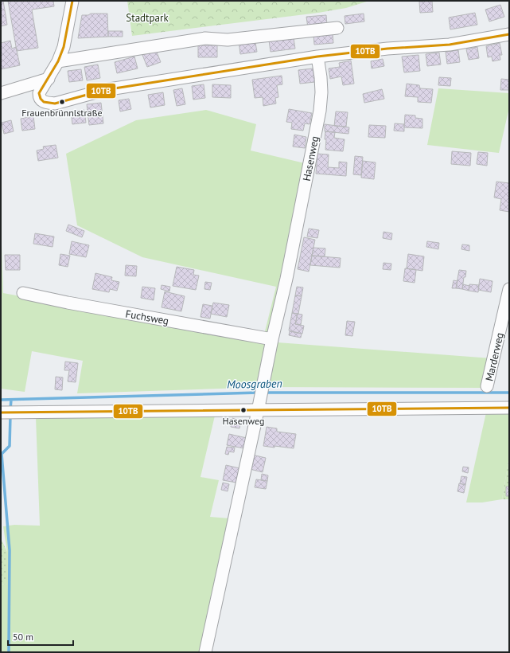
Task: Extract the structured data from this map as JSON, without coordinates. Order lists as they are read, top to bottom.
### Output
{
  "streets": {
    "street": ["Hasenweg", "Fuchsweg", "Marderweg"]
  },
  "crossings": [
    ["Hasenweg", "Fuchsweg"]
  ],
  "water": ["Moosgraben"],
  "parks": ["Stadtpark"],
  "places": ["Frauenbrünnlstraße", "Hasenweg"],
  "lines": ["transit line 10TB"],
  "scale_bar": "50 m"
}
